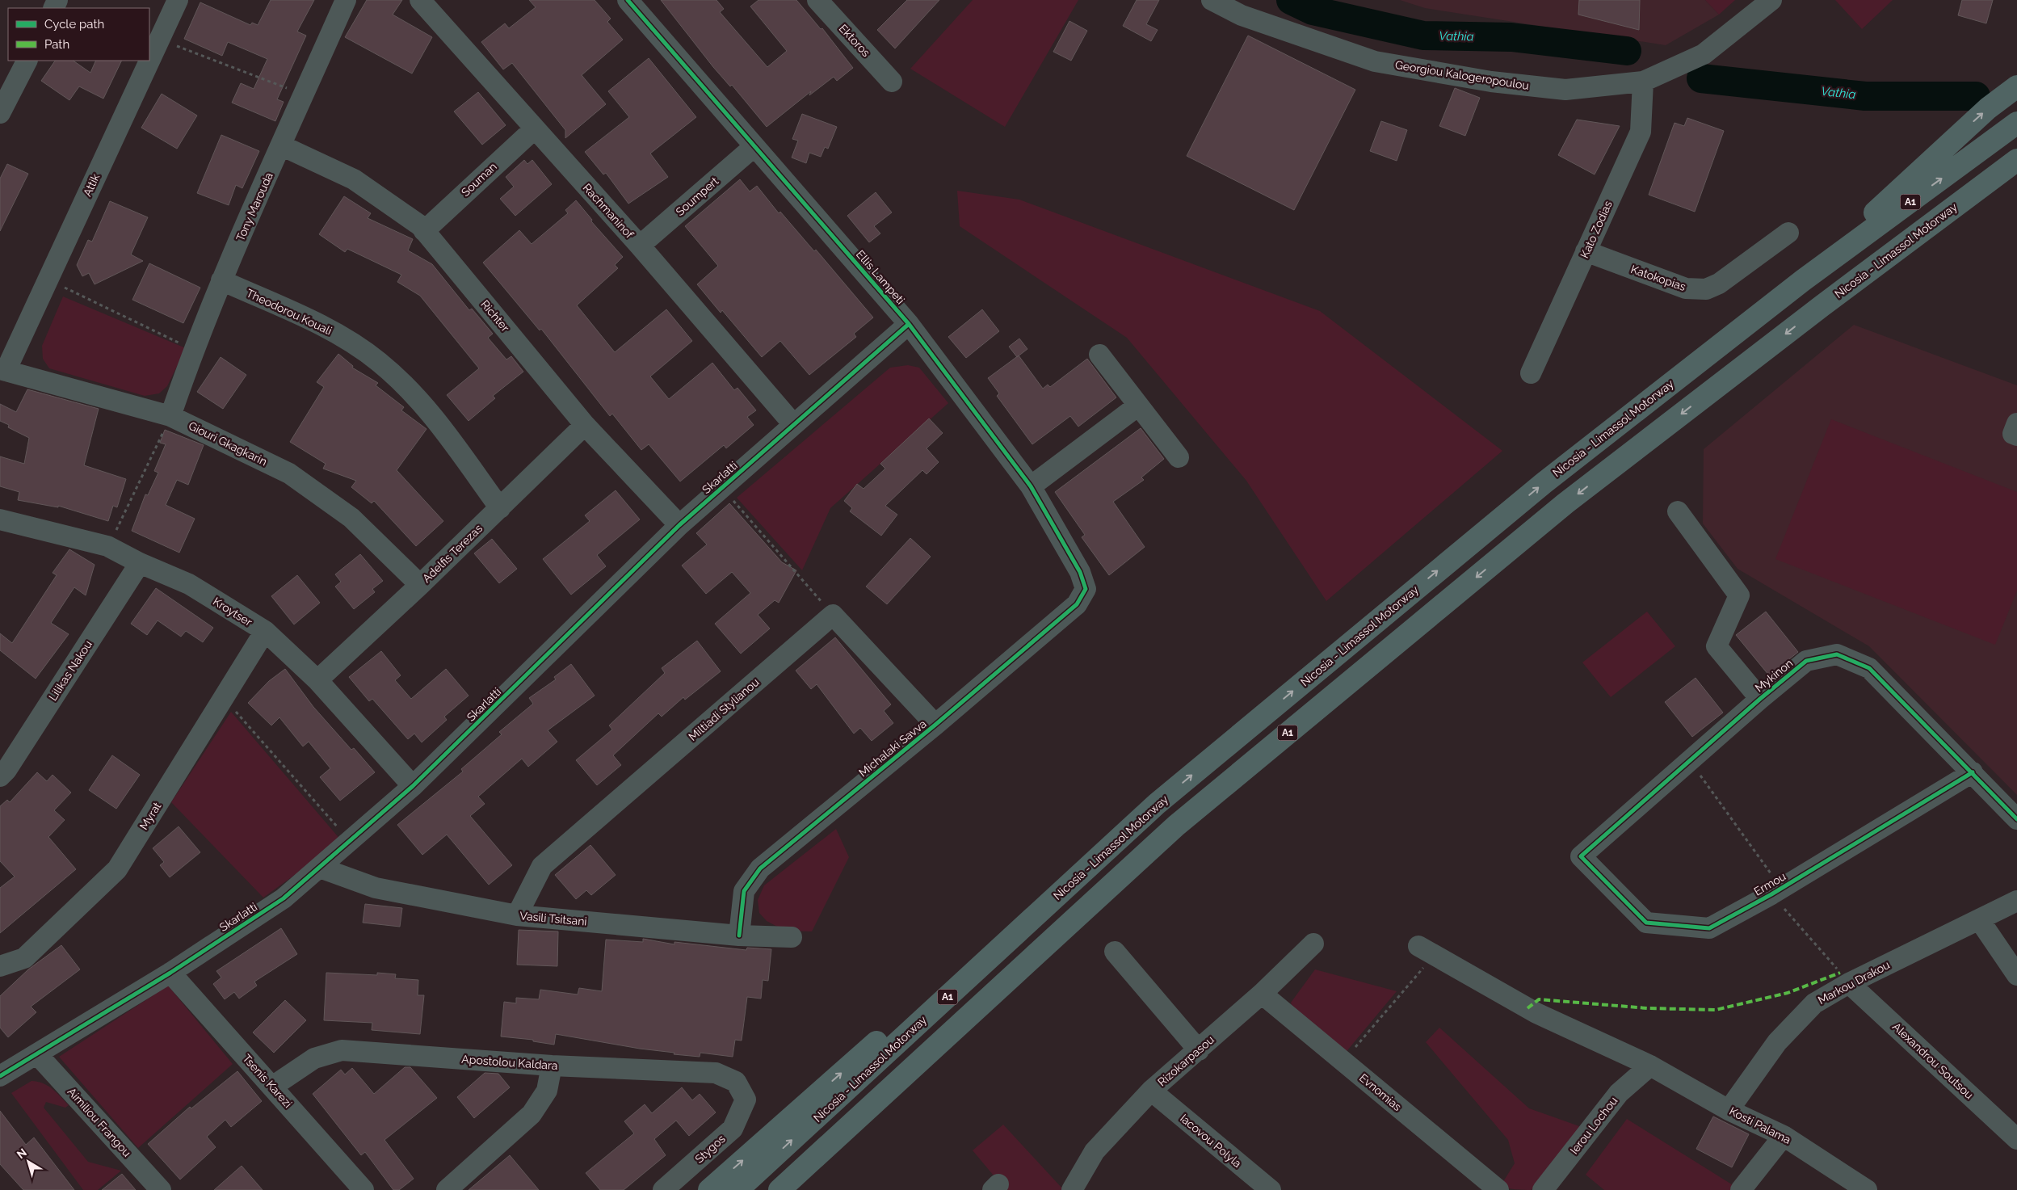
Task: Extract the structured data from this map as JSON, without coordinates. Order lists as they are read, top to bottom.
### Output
{
  "streets": {
    "highway": ["A1", "Nicosia - Limassol Motorway"],
    "street": [
      "Ektoros",
      "Georgiou Kalogeropoulou",
      "Souman",
      "Attik",
      "Soumpert",
      "Tony Marouda",
      "Rachmaninof",
      "Kato Zodias",
      "Ellis Lampeti",
      "Katokopias",
      "Theodorou Kouali",
      "Richter",
      "Giouri Gkagkarin",
      "Skarlatti",
      "Adelfis Terezas",
      "Kroytser",
      "Lilikas Nakou",
      "Mykinon",
      "Miltiadi Stylianou",
      "Michalaki Savva",
      "Myrat",
      "Ermou",
      "Vasili Tsitsani",
      "Markou Drakou",
      "Rizokarpasou",
      "Alexandrou Soutsou",
      "Apostolou Kaldara",
      "Tsenis Karezi",
      "Evnomias",
      "Aimiliou Frangou",
      "Ierou Lochou",
      "Kosti Palama",
      "Iacovou Polyla",
      "Stygos"
    ]
  },
  "crossings": [
    ["Georgiou Kalogeropoulou", "Kato Zodias"],
    ["Souman", "Rachmaninof"],
    ["Souman", "Richter"],
    ["Attik", "Giouri Gkagkarin"],
    ["Soumpert", "Rachmaninof"],
    ["Soumpert", "Ellis Lampeti"],
    ["Tony Marouda", "Theodorou Kouali"],
    ["Tony Marouda", "Richter"],
    ["Tony Marouda", "Giouri Gkagkarin"],
    ["Rachmaninof", "Skarlatti"],
    ["Kato Zodias", "Katokopias"],
    ["Ellis Lampeti", "Skarlatti"],
    ["Ellis Lampeti", "Michalaki Savva"],
    ["Theodorou Kouali", "Adelfis Terezas"],
    ["Richter", "Skarlatti"],
    ["Richter", "Adelfis Terezas"],
    ["Giouri Gkagkarin", "Adelfis Terezas"],
    ["Skarlatti", "Kroytser"],
    ["Skarlatti", "Vasili Tsitsani"],
    ["Skarlatti", "Tsenis Karezi"],
    ["Skarlatti", "Aimiliou Frangou"],
    ["Adelfis Terezas", "Kroytser"],
    ["Kroytser", "Lilikas Nakou"],
    ["Kroytser", "Myrat"],
    ["Mykinon", "Ermou"],
    ["Miltiadi Stylianou", "Vasili Tsitsani"],
    ["Michalaki Savva", "Vasili Tsitsani"],
    ["Markou Drakou", "Alexandrou Soutsou"],
    ["Markou Drakou", "Kosti Palama"],
    ["Rizokarpasou", "Evnomias"],
    ["Rizokarpasou", "Iacovou Polyla"],
    ["Apostolou Kaldara", "Tsenis Karezi"],
    ["Apostolou Kaldara", "Stygos"],
    ["Ierou Lochou", "Kosti Palama"]
  ],
  "water": ["Vathia"],
  "legend": ["Cycle path", "Path"],
  "north": "top left"
}
